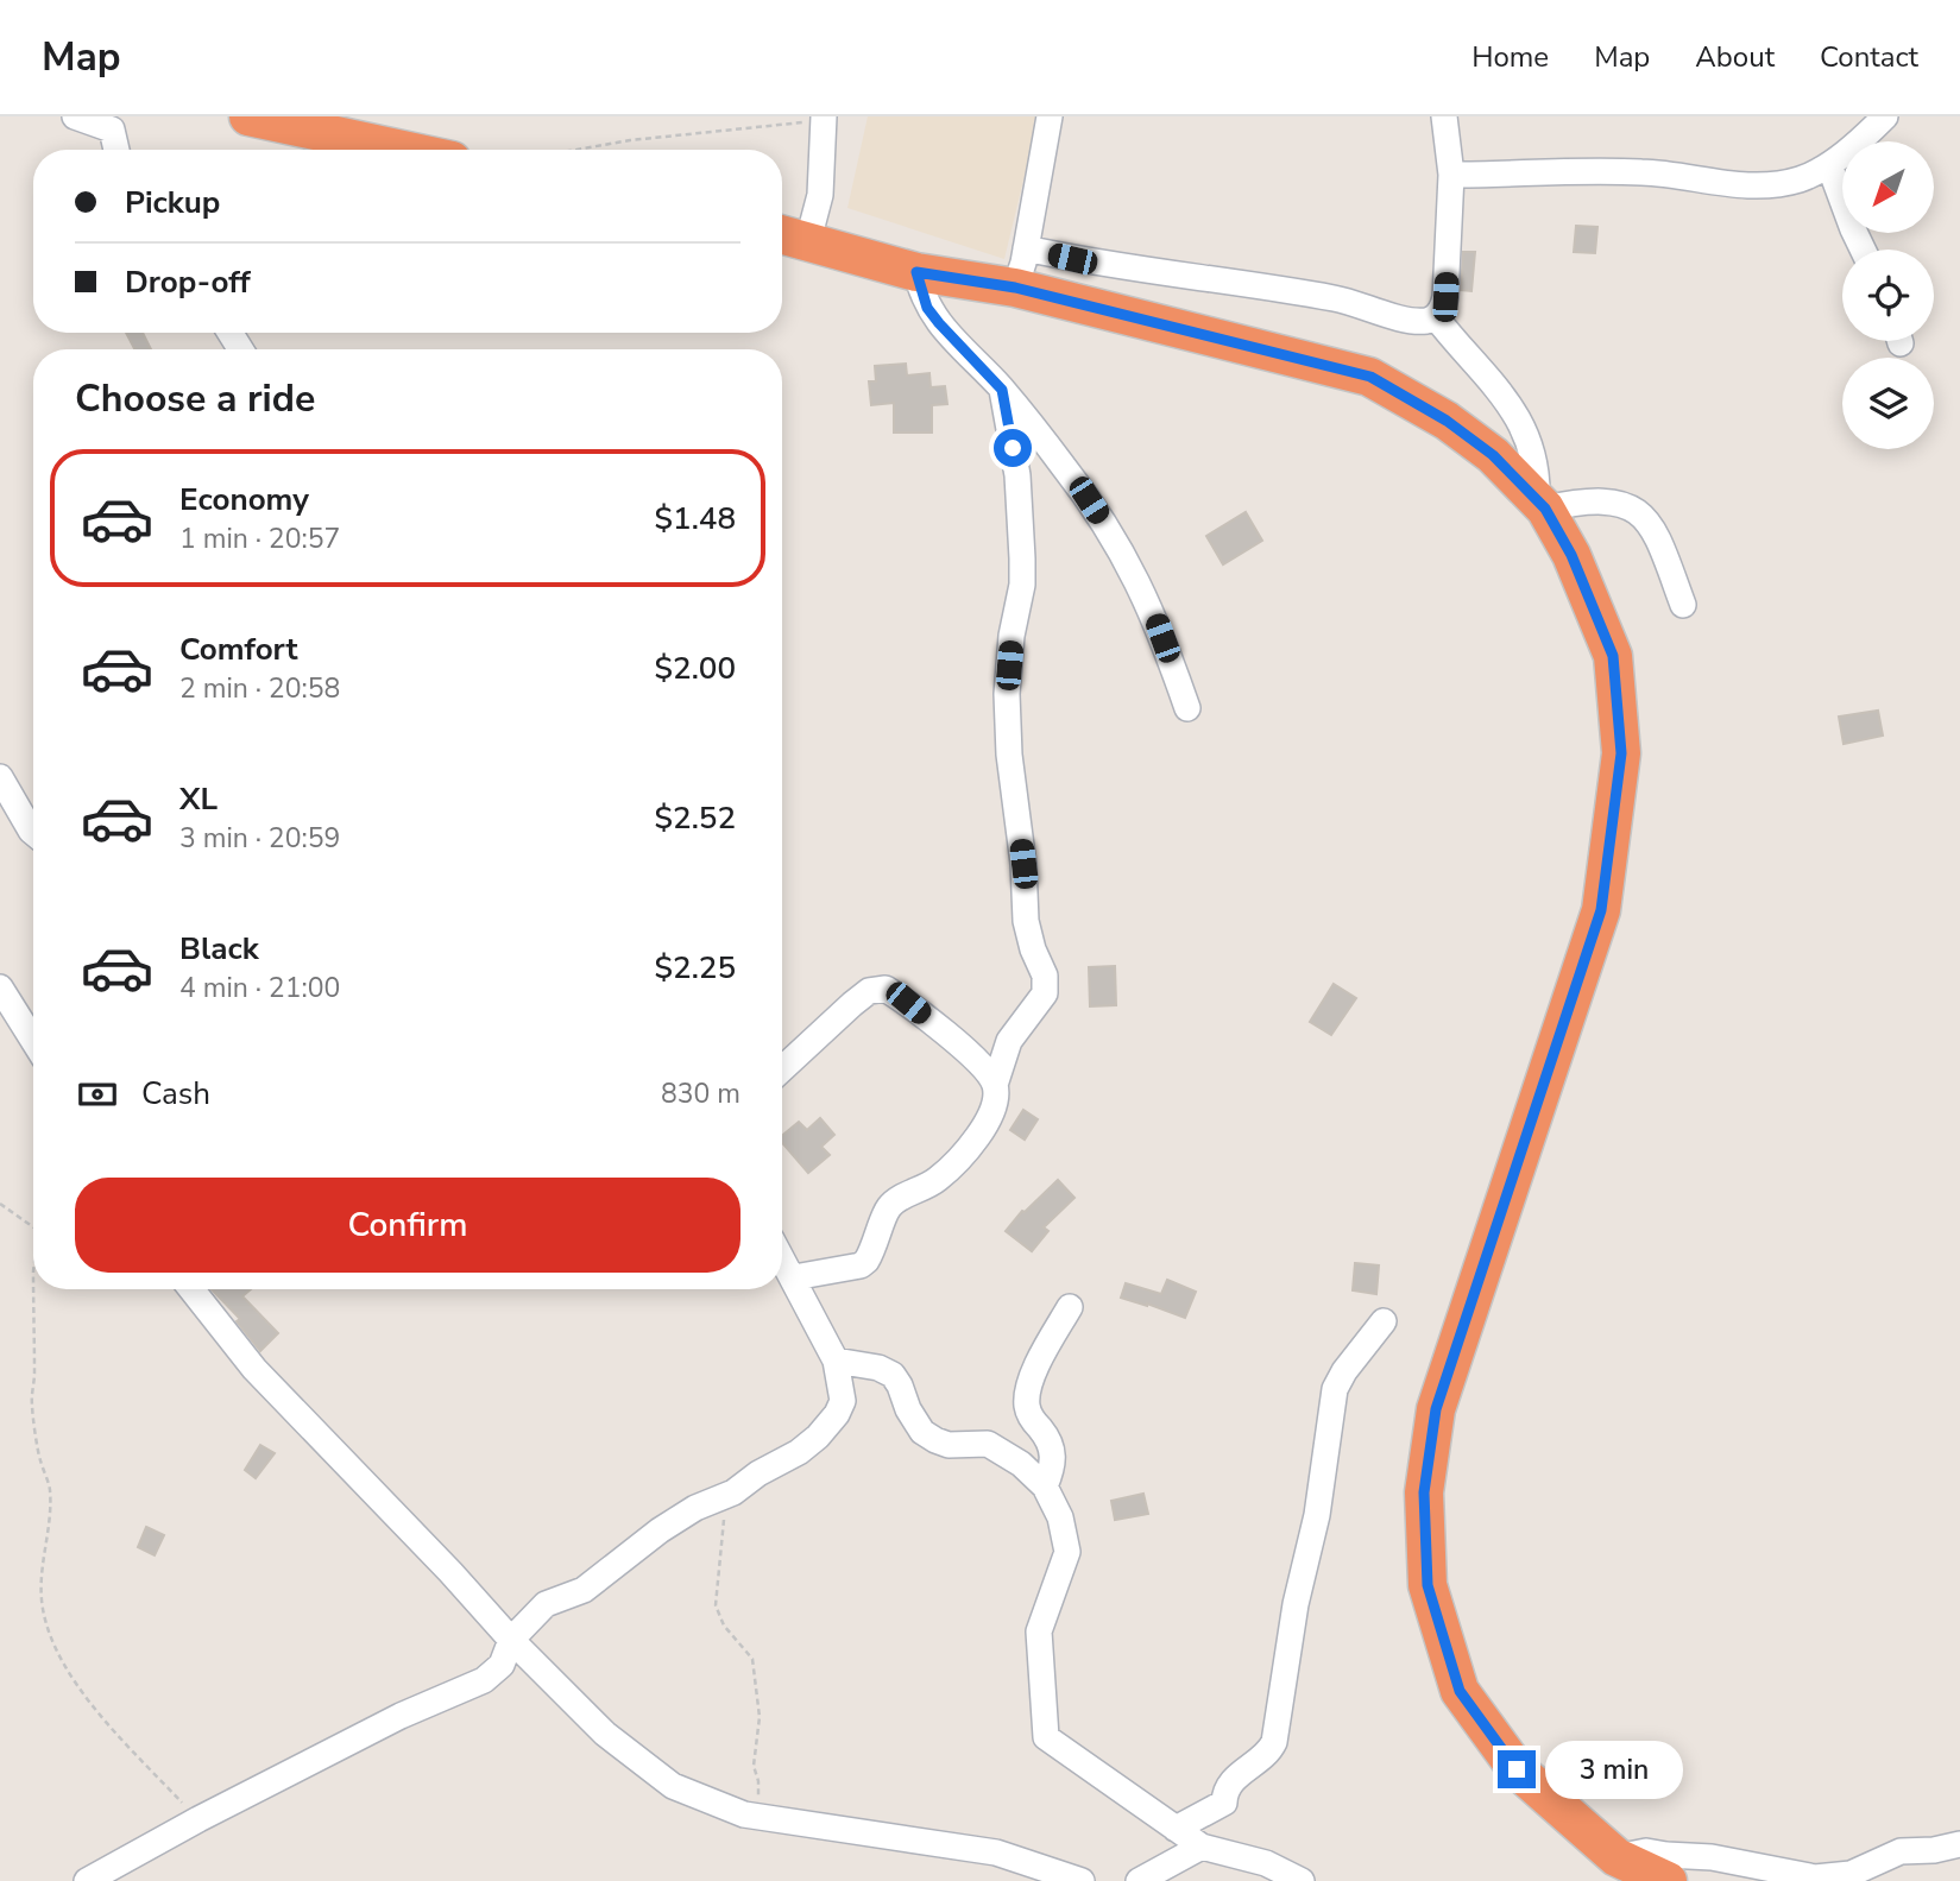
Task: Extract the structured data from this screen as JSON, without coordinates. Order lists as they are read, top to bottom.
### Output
{
  "north": "bottom left",
  "page": {
    "header": "Map",
    "nav": [
      "Home",
      "Map",
      "About",
      "Contact"
    ],
    "banner": ["Pickup", "Drop-off"],
    "heading": "Choose a ride",
    "list": [
      {
        "name": "Economy",
        "note": "1 min · 20:57",
        "value": "$1.48"
      },
      {
        "name": "Comfort",
        "note": "2 min · 20:58",
        "value": "$2.00"
      },
      {
        "name": "XL",
        "note": "3 min · 20:59",
        "value": "$2.52"
      },
      {
        "name": "Black",
        "note": "4 min · 21:00",
        "value": "$2.25"
      }
    ],
    "pay": ["Cash", "830 m"],
    "buttons": "Confirm",
    "bubble": "3 min"
  }
}
